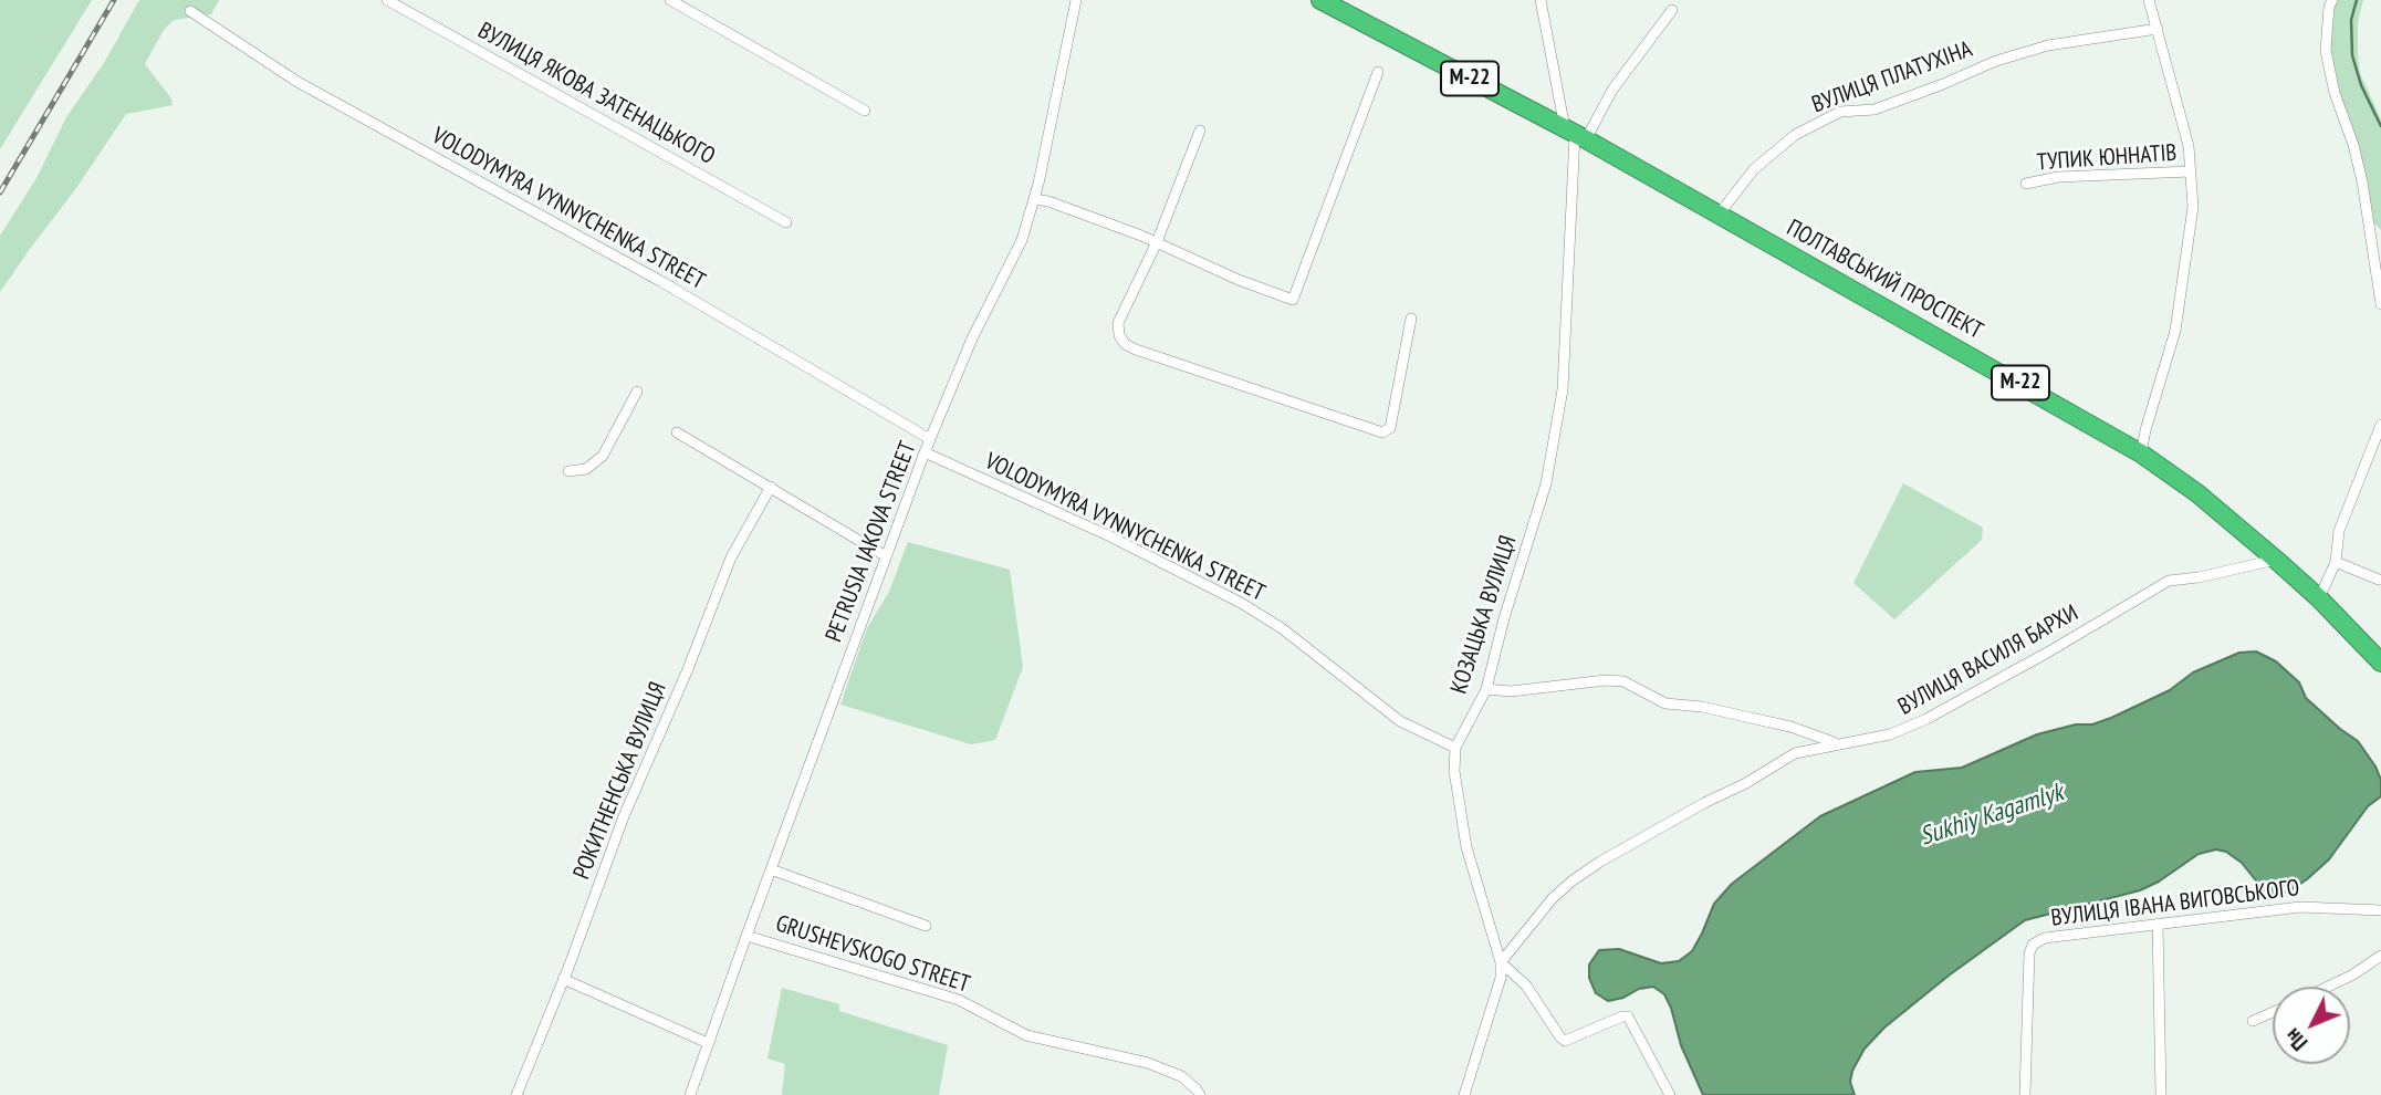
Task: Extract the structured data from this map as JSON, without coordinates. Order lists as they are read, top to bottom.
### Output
{
  "streets": {
    "highway": ["М-22", "ПОЛТАВСЬКИЙ ПРОСПЕКТ"],
    "street": [
      "ВУЛИЦЯ ПЛАТУХІНА",
      "ВУЛИЦЯ ЯКОВА ЗАТЕНАЦЬКОГО",
      "ТУПИК ЮННАТІВ",
      "VOLODYMYRA VYNNYCHENKA STREET",
      "PETRUSIA IAKOVA STREET",
      "КОЗАЦЬКА ВУЛИЦЯ",
      "ВУЛИЦЯ ВАСИЛЯ БАРХИ",
      "РОКИТНЕНСЬКА ВУЛИЦЯ",
      "ВУЛИЦЯ ІВАНА ВИГОВСЬКОГО",
      "GRUSHEVSKOGO STREET"
    ]
  },
  "crossings": [
    ["ВУЛИЦЯ ПЛАТУХІНА", "ПОЛТАВСЬКИЙ ПРОСПЕКТ"],
    ["VOLODYMYRA VYNNYCHENKA STREET", "PETRUSIA IAKOVA STREET"],
    ["VOLODYMYRA VYNNYCHENKA STREET", "КОЗАЦЬКА ВУЛИЦЯ"],
    ["ПОЛТАВСЬКИЙ ПРОСПЕКТ", "КОЗАЦЬКА ВУЛИЦЯ"],
    ["ПОЛТАВСЬКИЙ ПРОСПЕКТ", "ВУЛИЦЯ ВАСИЛЯ БАРХИ"],
    ["PETRUSIA IAKOVA STREET", "GRUSHEVSKOGO STREET"],
    ["КОЗАЦЬКА ВУЛИЦЯ", "ВУЛИЦЯ ВАСИЛЯ БАРХИ"]
  ],
  "water": ["Sukhiy Kagamlyk"],
  "north": "bottom left"
}
